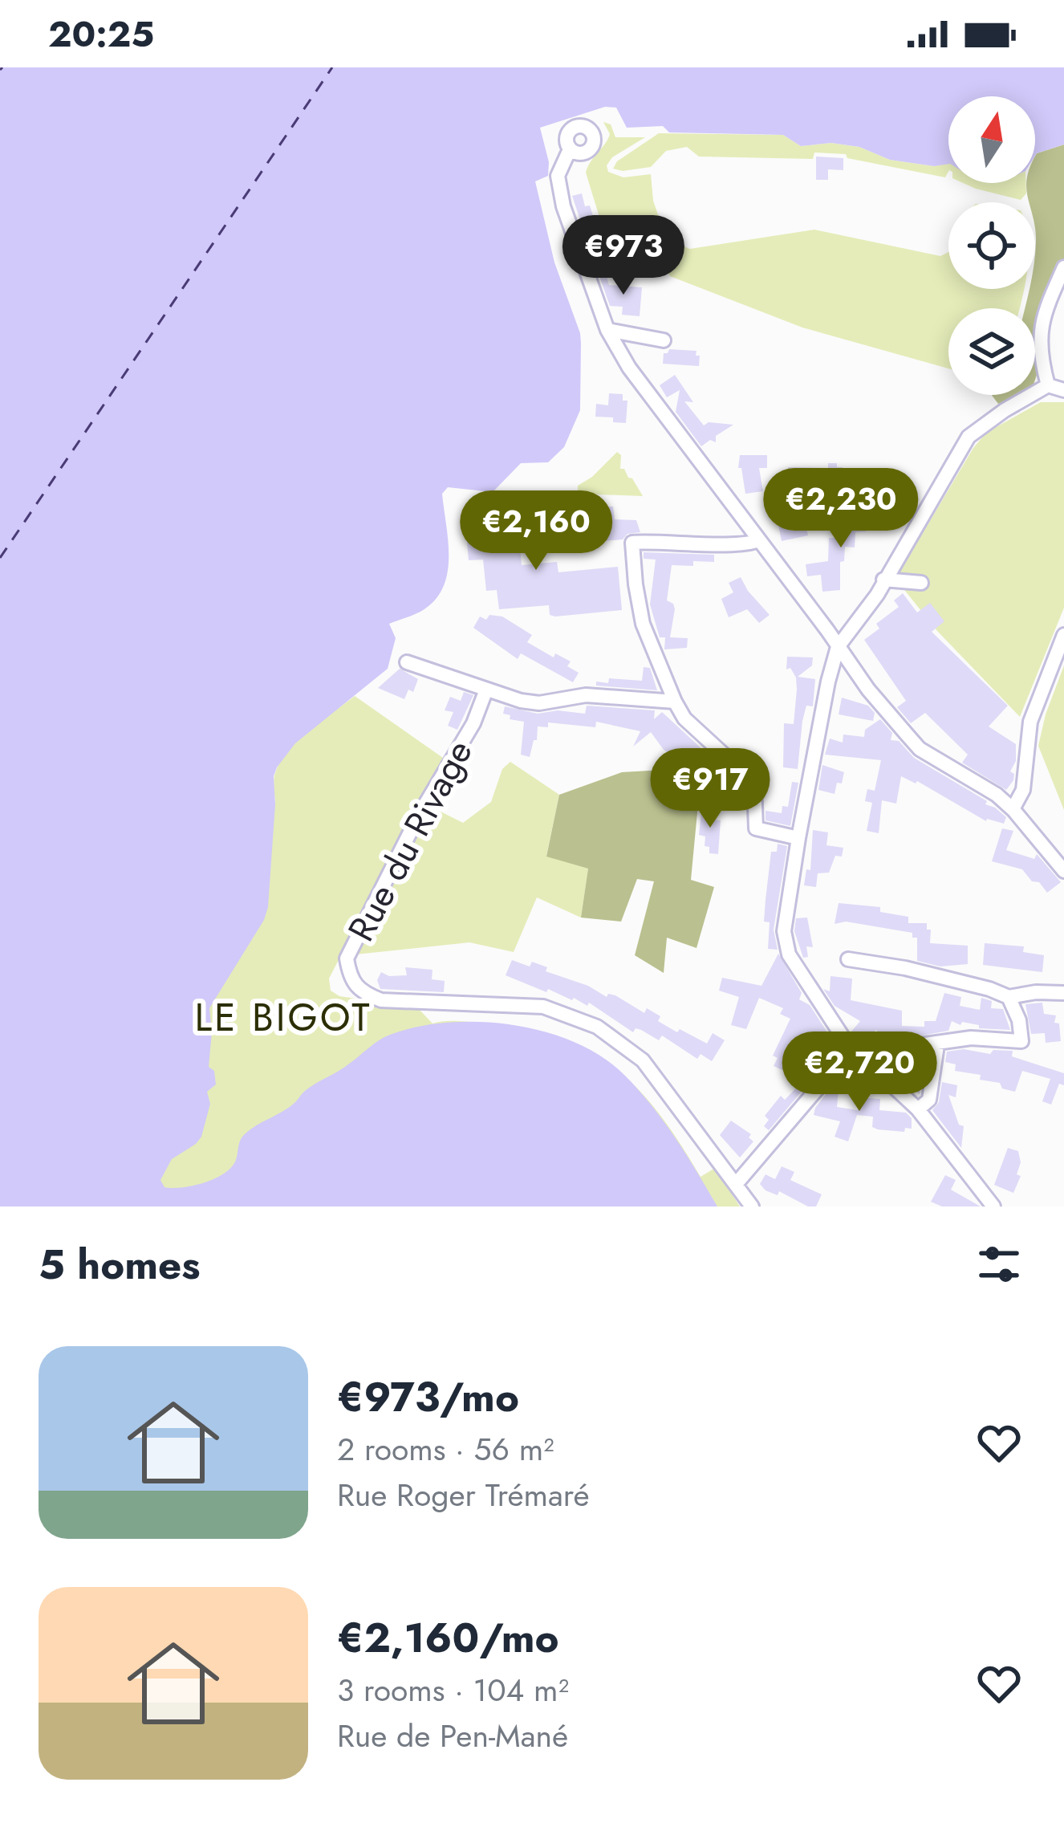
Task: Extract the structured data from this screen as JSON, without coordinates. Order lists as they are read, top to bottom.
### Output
{
  "streets": {
    "street": ["Rue du Rivage"]
  },
  "districts": ["LE BIGOT"],
  "north": "top",
  "page": {
    "status": "20:25",
    "price": [
      "€973",
      "€2,230",
      "€2,160",
      "€917",
      "€2,720"
    ],
    "heading": "5 homes",
    "list": [
      {
        "name": "€973/mo",
        "note": "2 rooms · 56 m² · Rue Roger Trémaré"
      },
      {
        "name": "€2,160/mo",
        "note": "3 rooms · 104 m² · Rue de Pen-Mané"
      }
    ]
  }
}
